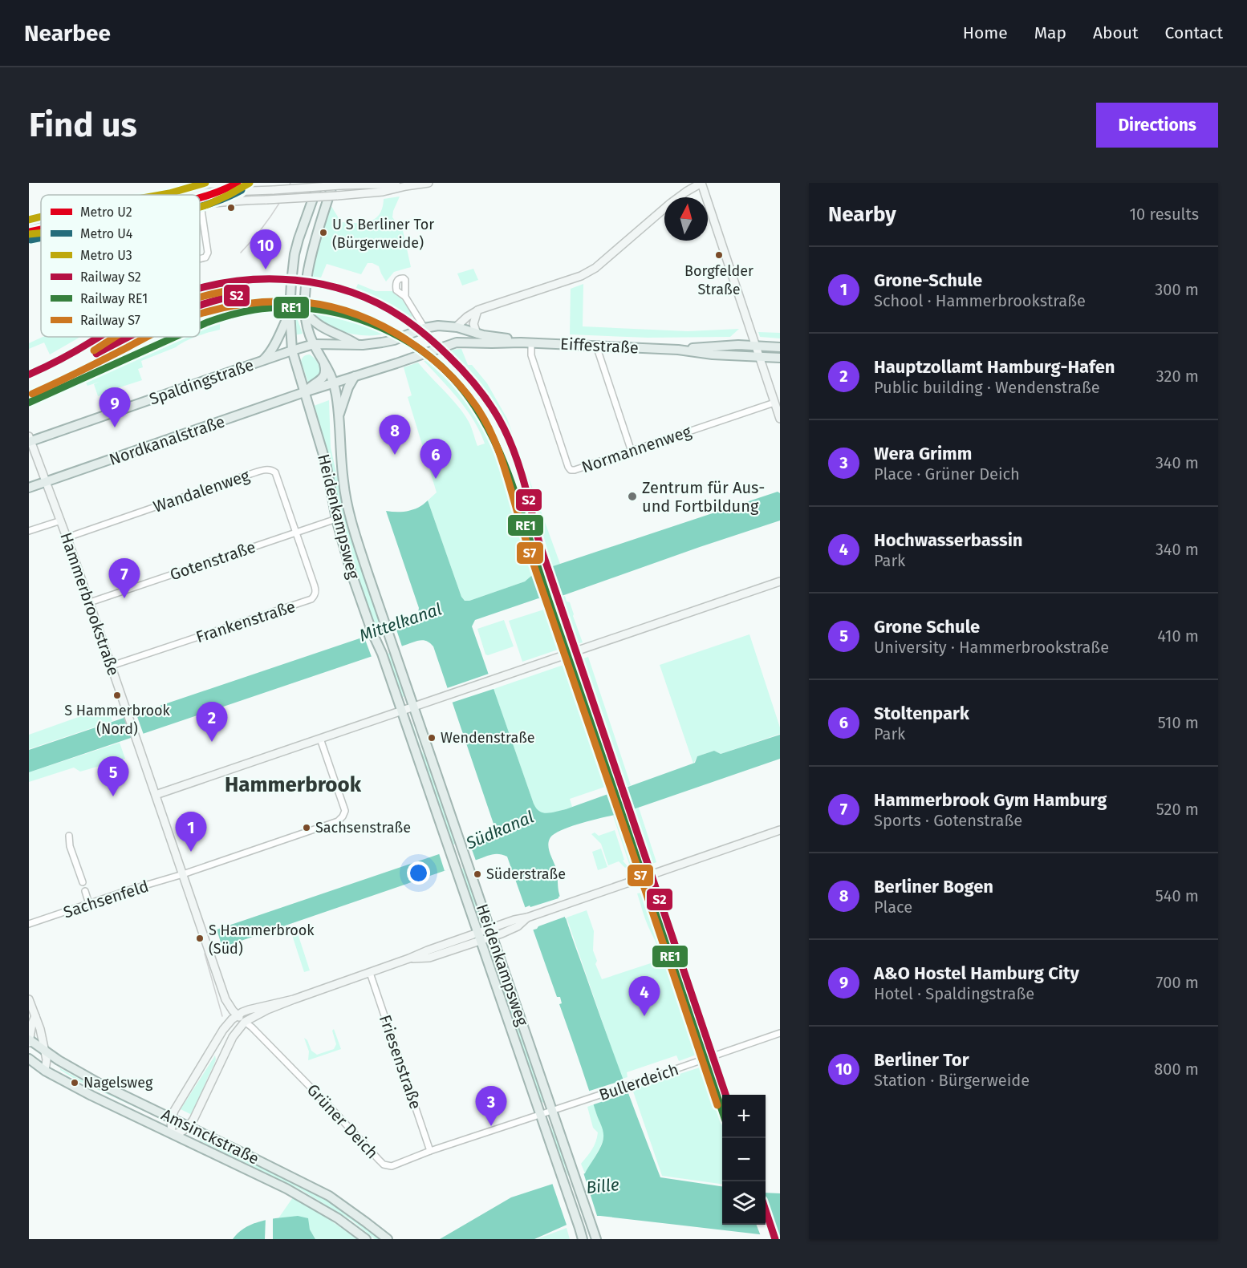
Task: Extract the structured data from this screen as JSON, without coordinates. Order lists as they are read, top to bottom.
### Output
{
  "streets": {
    "main road": [
      "Eiffestraße",
      "Spaldingstraße",
      "Nordkanalstraße",
      "Heidenkampsweg",
      "Hammerbrookstraße",
      "Grüner Deich",
      "Amsinckstraße"
    ],
    "street": [
      "Normannenweg",
      "Wandalenweg",
      "Gotenstraße",
      "Frankenstraße",
      "Sachsenfeld",
      "Friesenstraße",
      "Bullerdeich"
    ]
  },
  "crossings": [
    ["Eiffestraße", "Spaldingstraße"],
    ["Eiffestraße", "Nordkanalstraße"],
    ["Eiffestraße", "Normannenweg"],
    ["Spaldingstraße", "Heidenkampsweg"],
    ["Spaldingstraße", "Hammerbrookstraße"],
    ["Nordkanalstraße", "Heidenkampsweg"],
    ["Nordkanalstraße", "Hammerbrookstraße"],
    ["Wandalenweg", "Gotenstraße"],
    ["Wandalenweg", "Hammerbrookstraße"],
    ["Wandalenweg", "Frankenstraße"],
    ["Heidenkampsweg", "Gotenstraße"],
    ["Heidenkampsweg", "Bullerdeich"],
    ["Heidenkampsweg", "Grüner Deich"],
    ["Gotenstraße", "Hammerbrookstraße"],
    ["Gotenstraße", "Frankenstraße"],
    ["Hammerbrookstraße", "Frankenstraße"],
    ["Hammerbrookstraße", "Sachsenfeld"],
    ["Hammerbrookstraße", "Grüner Deich"],
    ["Friesenstraße", "Grüner Deich"],
    ["Bullerdeich", "Grüner Deich"]
  ],
  "districts": ["Hammerbrook"],
  "water": ["Mittelkanal", "Südkanal", "Bille"],
  "places": [
    "U S Berliner Tor (Bürgerweide)",
    "Borgfelder Straße",
    "Zentrum für Aus- und Fortbildung",
    "S Hammerbrook (Nord)",
    "Wendenstraße",
    "Sachsenstraße",
    "Süderstraße",
    "S Hammerbrook (Süd)",
    "Nagelsweg"
  ],
  "lines": [
    "metro line U2",
    "metro line U3",
    "metro line U4",
    "rail line S2",
    "rail line S7",
    "rail line RE1"
  ],
  "legend": [
    "Metro U2",
    "Metro U4",
    "Metro U3",
    "Railway S2",
    "Railway RE1",
    "Railway S7"
  ],
  "north": "top",
  "page": {
    "header": "Nearbee",
    "nav": [
      "Home",
      "Map",
      "About",
      "Contact"
    ],
    "buttons": "Directions",
    "title": "Find us",
    "heading": ["Nearby", "10 results"],
    "pins": [
      "10",
      "9",
      "8",
      "6",
      "7",
      "2",
      "5",
      "1",
      "4",
      "3"
    ],
    "list": [
      {
        "mark": "1",
        "name": "Grone-Schule",
        "note": "School · Hammerbrookstraße",
        "value": "300 m"
      },
      {
        "mark": "2",
        "name": "Hauptzollamt Hamburg-Hafen",
        "note": "Public building · Wendenstraße",
        "value": "320 m"
      },
      {
        "mark": "3",
        "name": "Wera Grimm",
        "note": "Place · Grüner Deich",
        "value": "340 m"
      },
      {
        "mark": "4",
        "name": "Hochwasserbassin",
        "note": "Park",
        "value": "340 m"
      },
      {
        "mark": "5",
        "name": "Grone Schule",
        "note": "University · Hammerbrookstraße",
        "value": "410 m"
      },
      {
        "mark": "6",
        "name": "Stoltenpark",
        "note": "Park",
        "value": "510 m"
      },
      {
        "mark": "7",
        "name": "Hammerbrook Gym Hamburg",
        "note": "Sports · Gotenstraße",
        "value": "520 m"
      },
      {
        "mark": "8",
        "name": "Berliner Bogen",
        "note": "Place",
        "value": "540 m"
      },
      {
        "mark": "9",
        "name": "A&O Hostel Hamburg City",
        "note": "Hotel · Spaldingstraße",
        "value": "700 m"
      },
      {
        "mark": "10",
        "name": "Berliner Tor",
        "note": "Station · Bürgerweide",
        "value": "800 m"
      }
    ],
    "map_buttons": ["+", "−"]
  }
}
